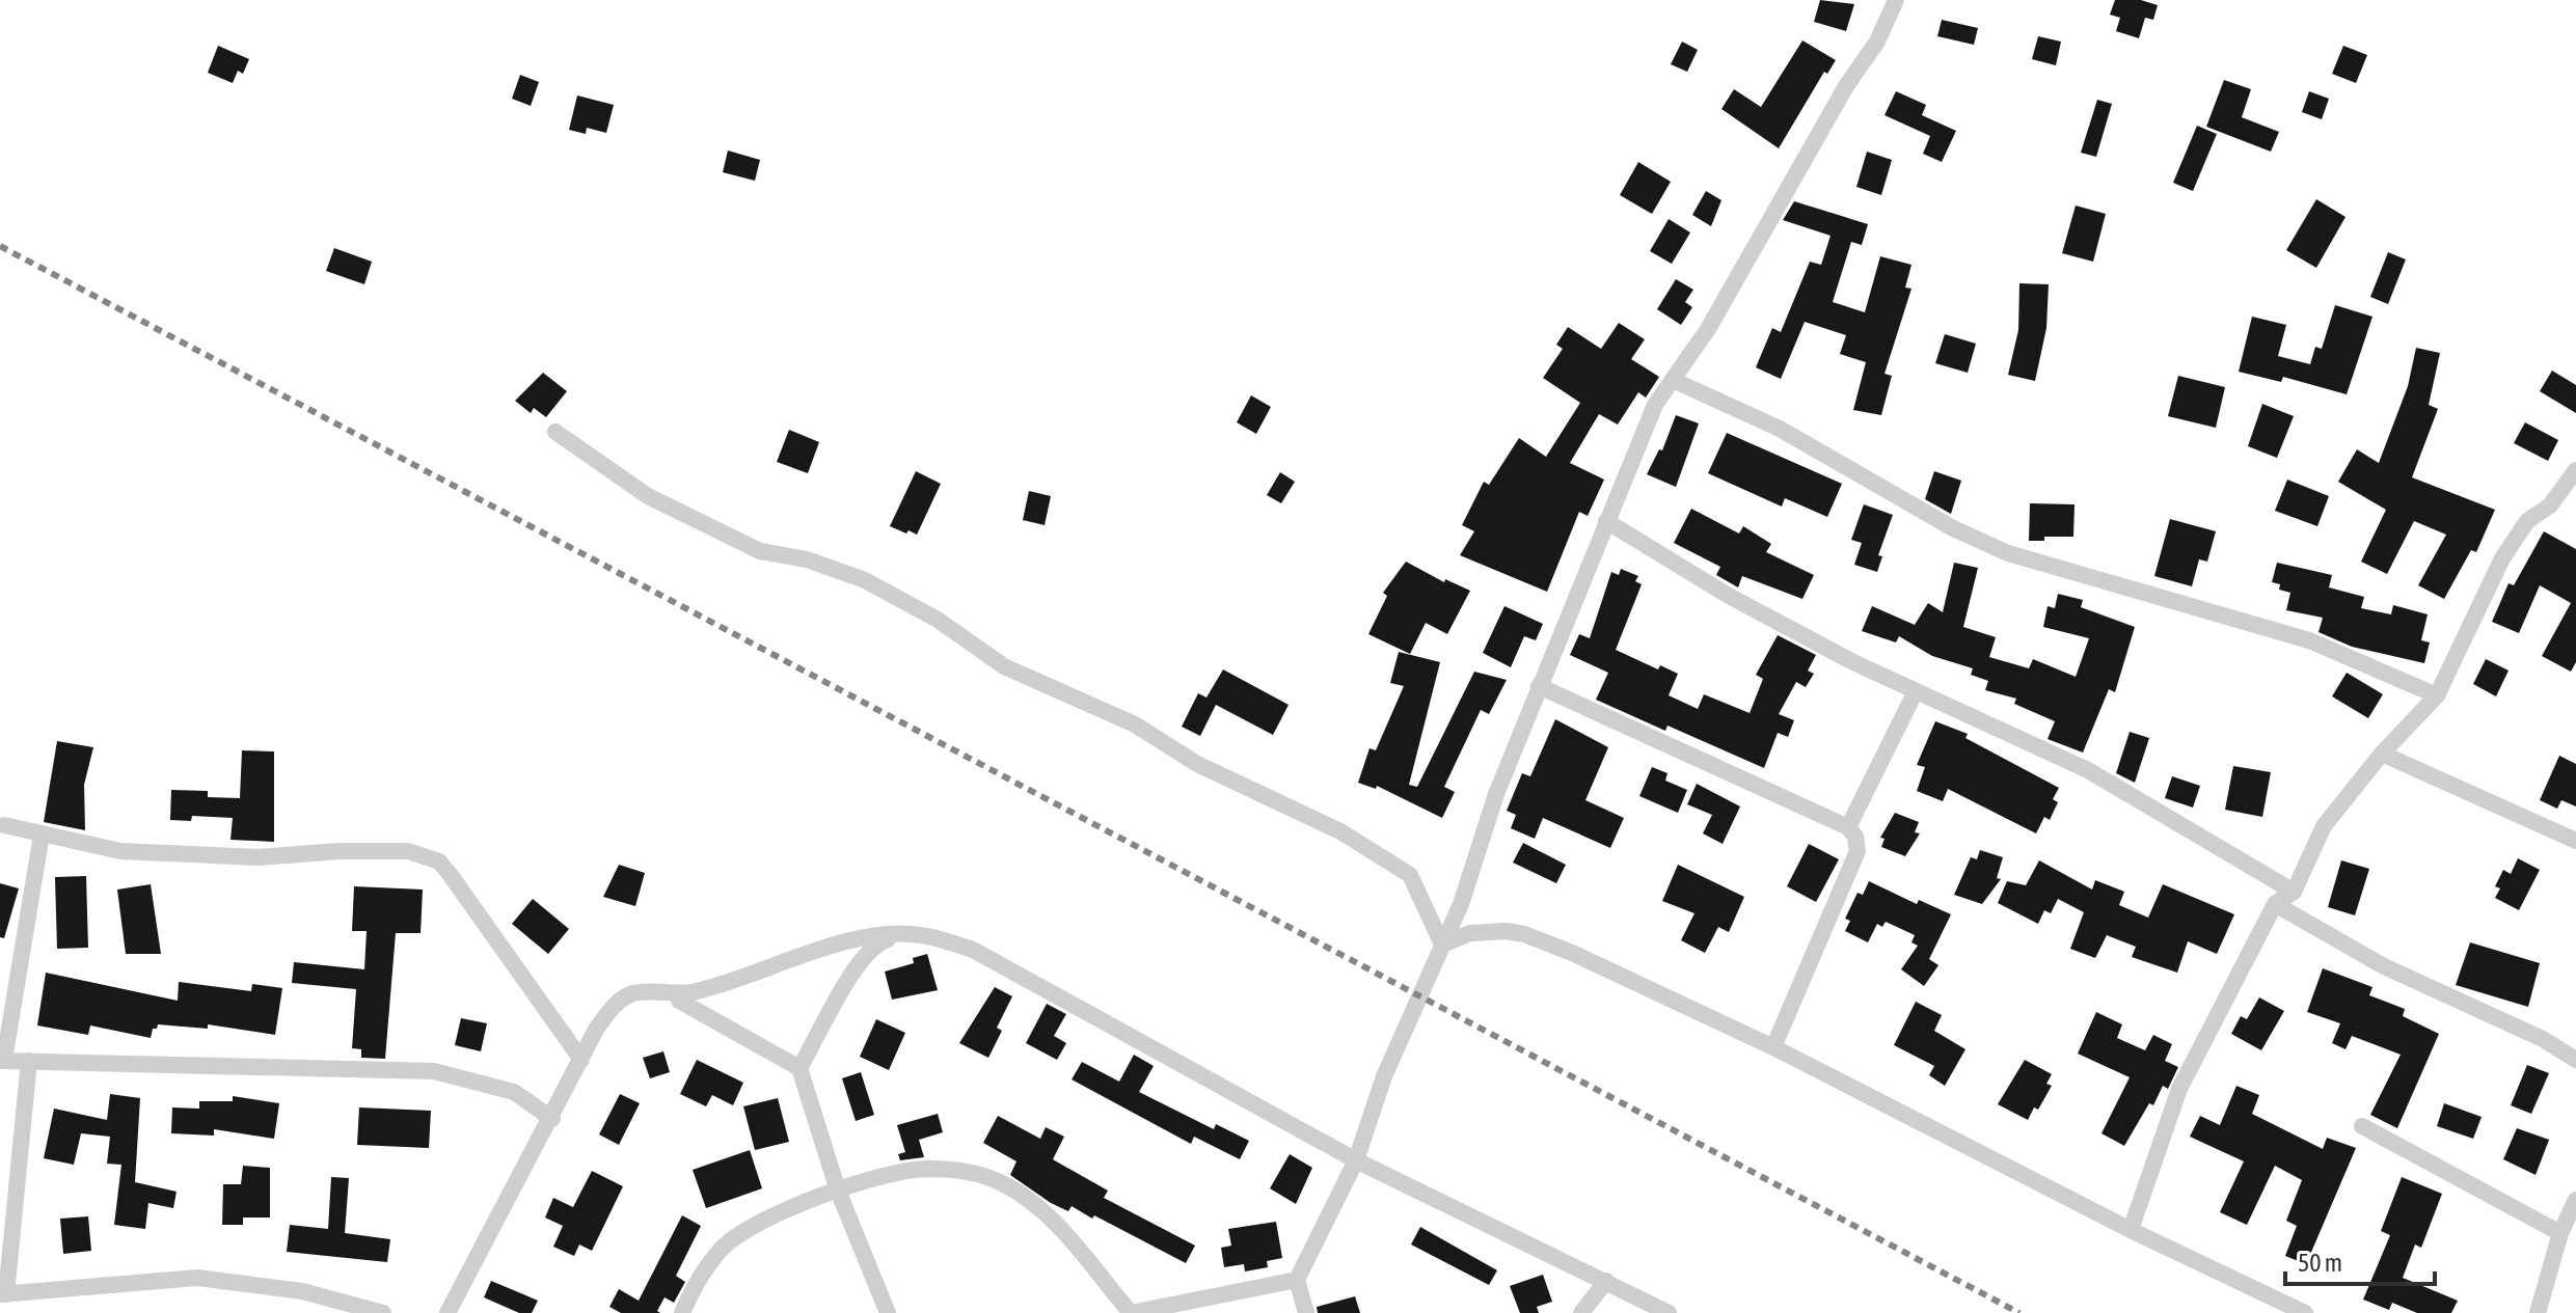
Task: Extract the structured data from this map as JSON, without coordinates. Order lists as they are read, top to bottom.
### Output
{
  "scale_bar": "50 m"
}
